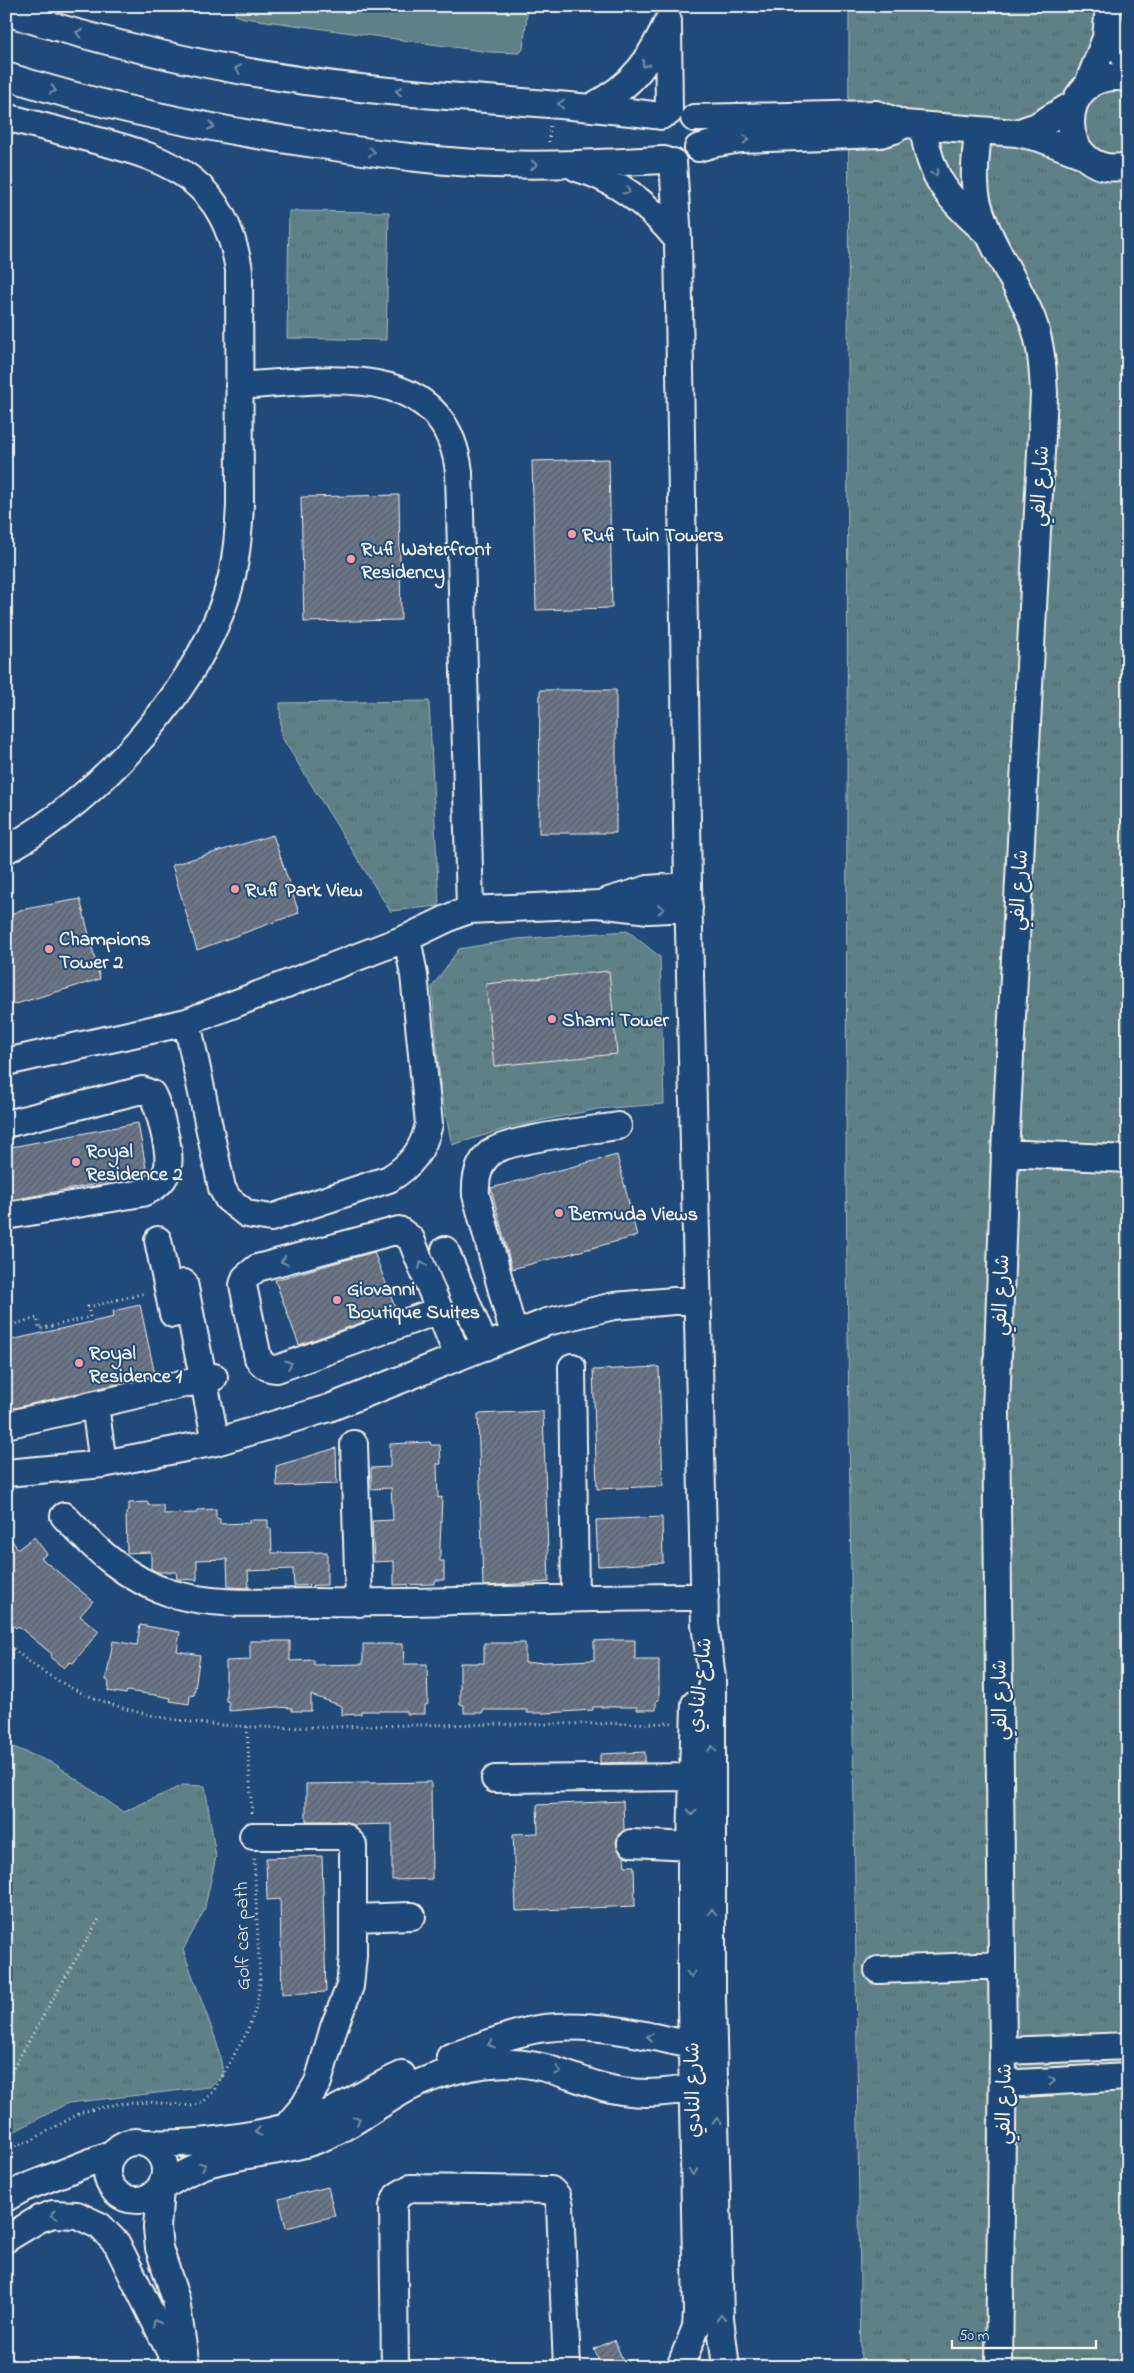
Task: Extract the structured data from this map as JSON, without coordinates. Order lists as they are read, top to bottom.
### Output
{
  "streets": {
    "street": ["شارع الفي", "شارع النادي"],
    "path": ["Golf car path"]
  },
  "places": [
    "Rufi Twin Towers",
    "Rufi Waterfront Residency",
    "Rufi Park View",
    "Champions Tower 2",
    "Shami Tower",
    "Royal Residence 2",
    "Bermuda Views",
    "Giovanni Boutique Suites",
    "Royal Residence 1"
  ],
  "scale_bar": "50 m"
}
